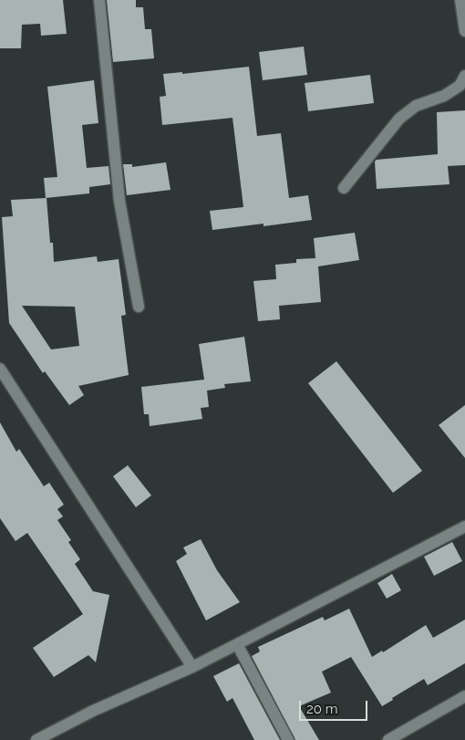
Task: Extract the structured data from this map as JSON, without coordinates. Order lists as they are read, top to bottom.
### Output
{
  "scale_bar": "20 m"
}
